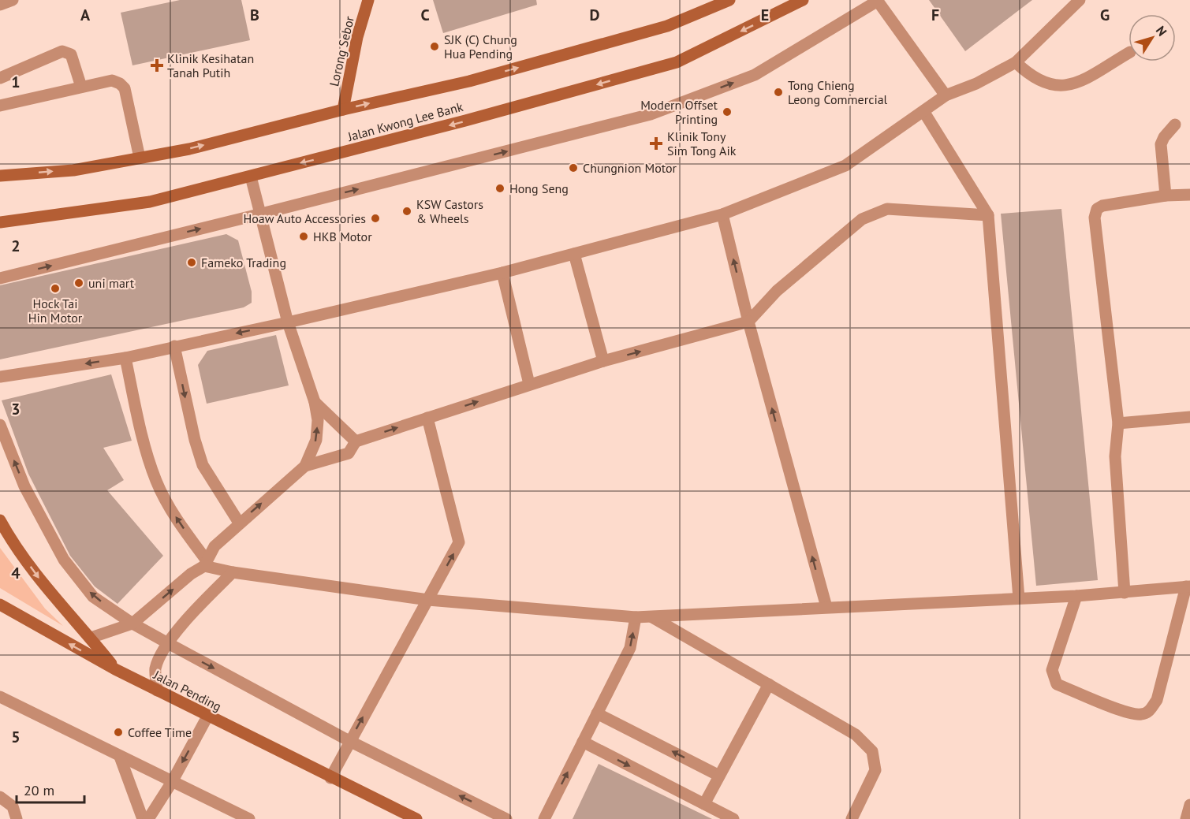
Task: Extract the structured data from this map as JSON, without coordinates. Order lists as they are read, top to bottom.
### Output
{
  "streets": {
    "main road": ["Lorong Sebor", "Jalan Kwong Lee Bank", "Jalan Pending"]
  },
  "crossings": [
    ["Lorong Sebor", "Jalan Kwong Lee Bank"]
  ],
  "places": {
    "other": [
      "SJK (C) Chung Hua Pending",
      "Tong Chieng Leong Commercial",
      "Modern Offset Printing",
      "Chungnion Motor",
      "Hong Seng",
      "KSW Castors & Wheels",
      "Hoaw Auto Accessories",
      "HKB Motor",
      "Fameko Trading",
      "uni mart",
      "Hock Tai Hin Motor",
      "Coffee Time"
    ],
    "health": ["Klinik Kesihatan Tanah Putih", "Klinik Tony Sim Tong Aik"]
  },
  "scale_bar": "20 m",
  "north": "top right",
  "grid": {
    "columns": [
      "A",
      "B",
      "C",
      "D",
      "E",
      "F",
      "G"
    ],
    "rows": [
      "1",
      "2",
      "3",
      "4",
      "5"
    ]
  }
}
